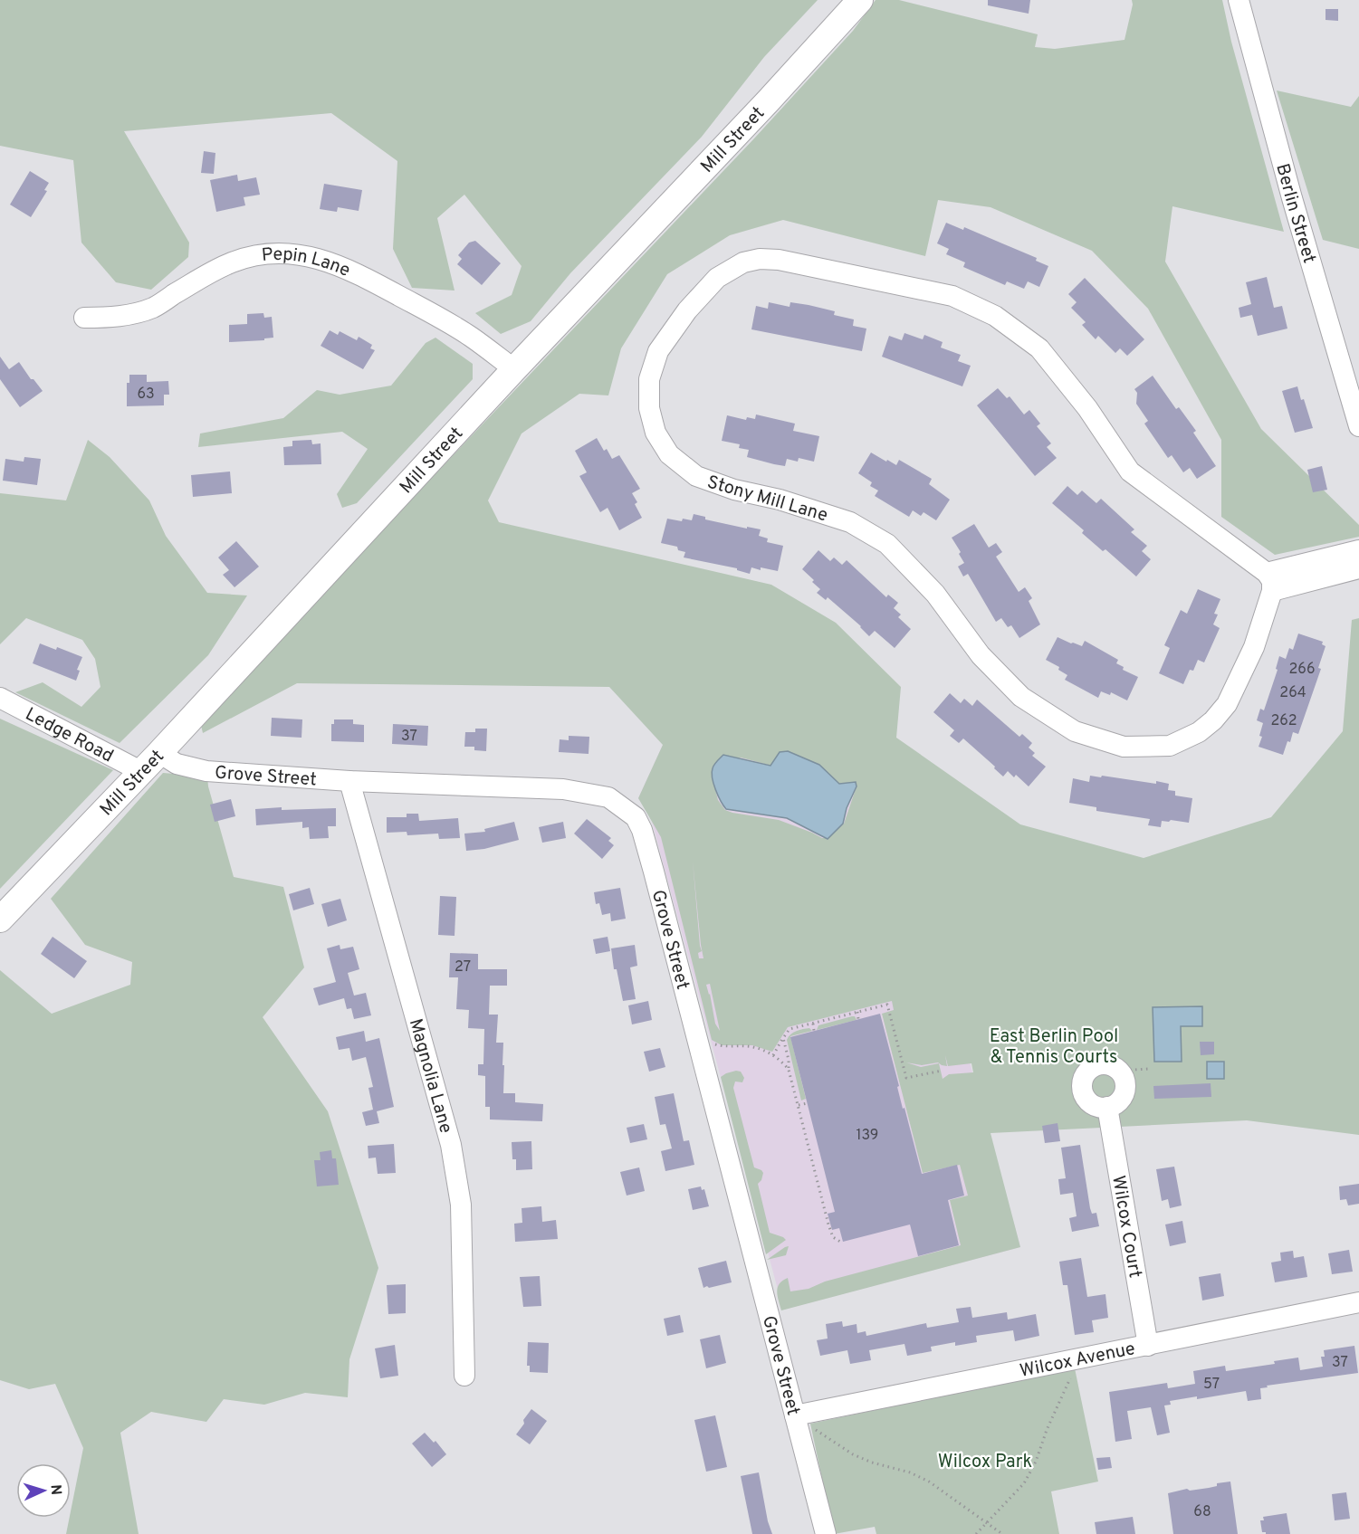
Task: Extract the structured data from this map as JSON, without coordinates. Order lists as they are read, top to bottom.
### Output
{
  "streets": {
    "main road": ["Mill Street"],
    "street": [
      "Berlin Street",
      "Pepin Lane",
      "Stony Mill Lane",
      "Ledge Road",
      "Grove Street",
      "Magnolia Lane",
      "Wilcox Court",
      "Wilcox Avenue"
    ]
  },
  "crossings": [
    ["Mill Street", "Pepin Lane"],
    ["Mill Street", "Ledge Road"],
    ["Mill Street", "Grove Street"],
    ["Grove Street", "Magnolia Lane"],
    ["Grove Street", "Wilcox Avenue"],
    ["Wilcox Court", "Wilcox Avenue"]
  ],
  "parks": ["East Berlin Pool & Tennis Courts", "Wilcox Park"],
  "house_numbers": [
    "63",
    "266",
    "264",
    "262",
    "37",
    "27",
    "139",
    "37",
    "57",
    "68"
  ],
  "north": "right"
}
